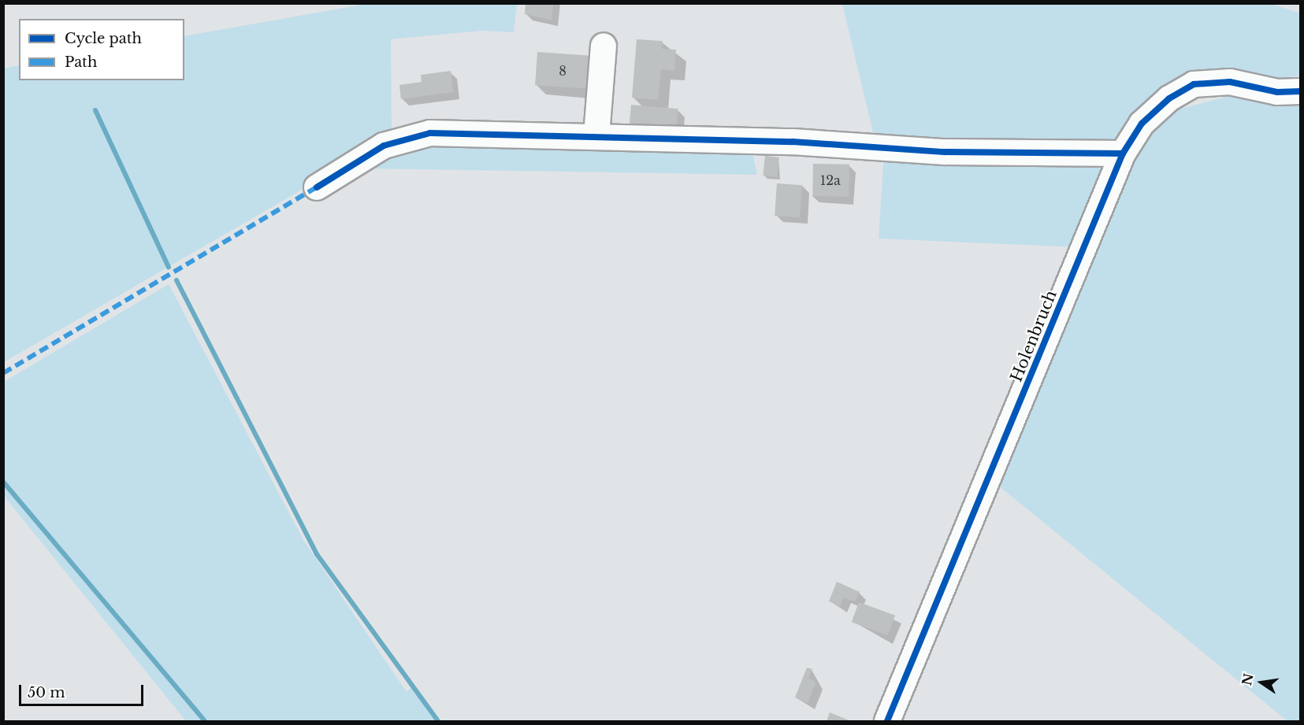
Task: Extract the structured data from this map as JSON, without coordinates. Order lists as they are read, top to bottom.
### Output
{
  "streets": {
    "street": ["Holenbruch"]
  },
  "house_numbers": ["8", "12a"],
  "legend": ["Cycle path", "Path"],
  "scale_bar": "50 m",
  "north": "left"
}
